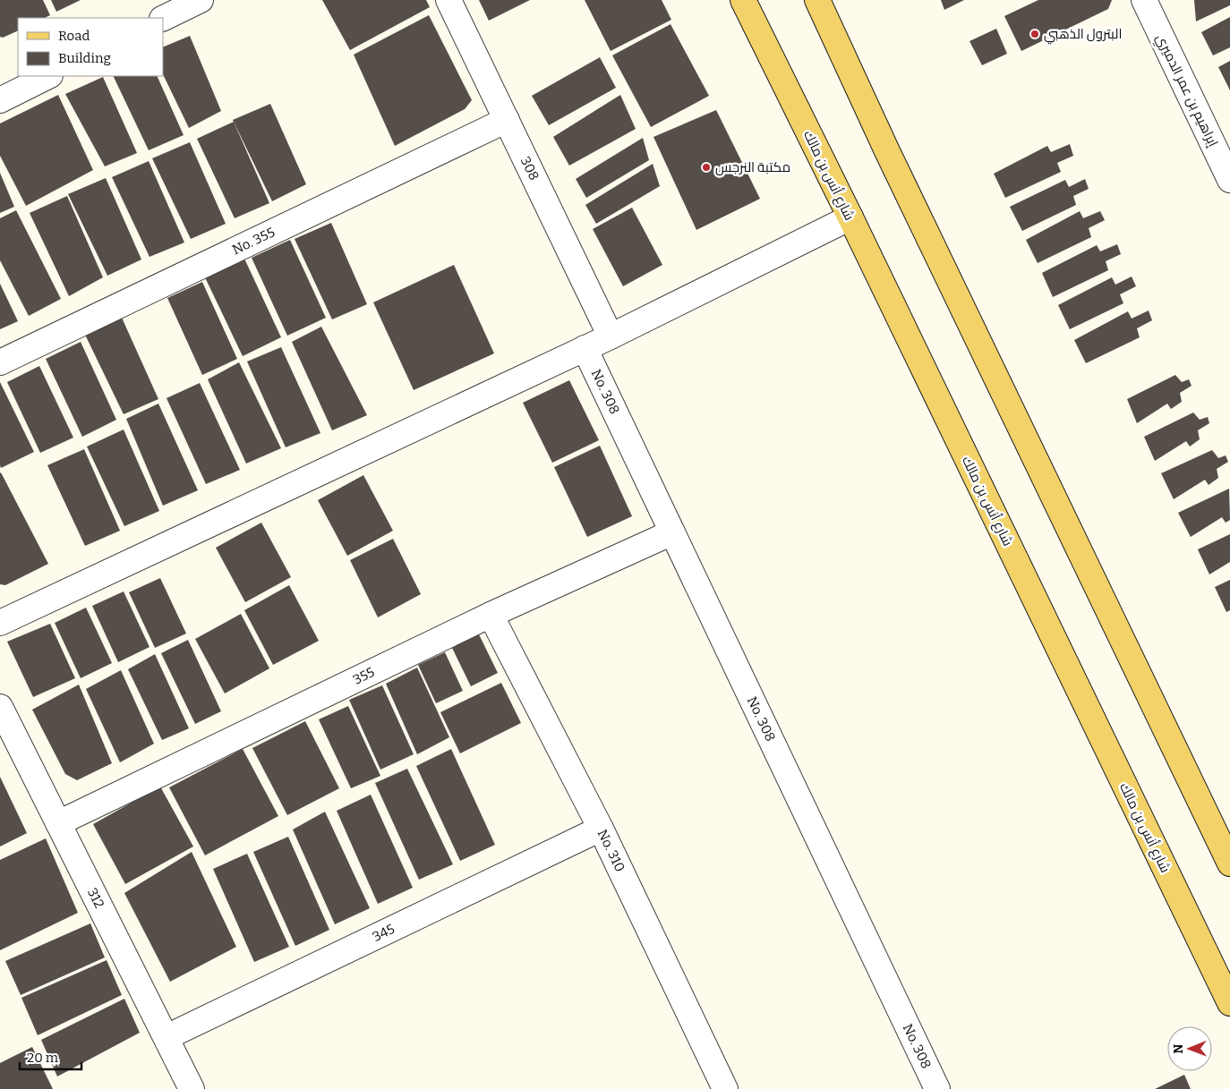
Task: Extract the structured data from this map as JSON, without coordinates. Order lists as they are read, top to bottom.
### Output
{
  "streets": {
    "main road": ["شارع أنس بن مالك"],
    "street": [
      "إبراهيم بن عمر الدميري",
      "308",
      "No. 355",
      "No. 308",
      "355",
      "No. 310",
      "312",
      "345"
    ]
  },
  "crossings": [
    ["308", "No. 355"],
    ["No. 308", "355"],
    ["355", "No. 310"],
    ["355", "312"],
    ["No. 310", "345"],
    ["312", "345"]
  ],
  "places": ["البترول الذهبي", "مكتبة النرجس"],
  "legend": ["Road", "Building"],
  "scale_bar": "20 m",
  "north": "left"
}
